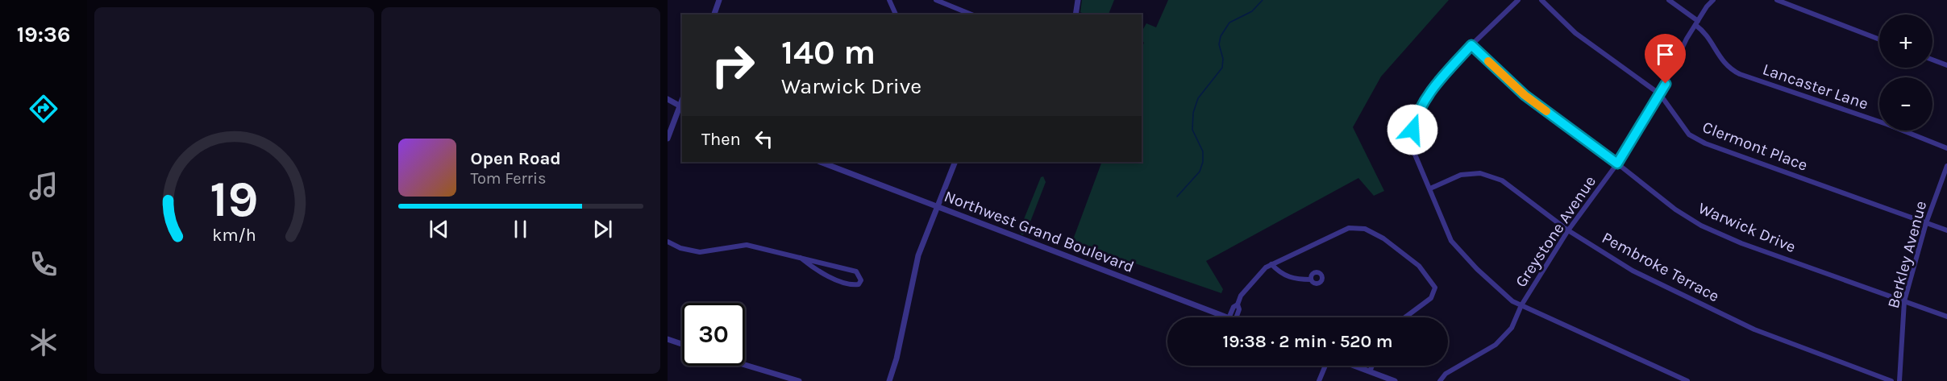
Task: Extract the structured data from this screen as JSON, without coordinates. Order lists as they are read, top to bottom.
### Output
{
  "streets": {
    "street": [
      "Lancaster Lane",
      "Clermont Place",
      "Warwick Drive",
      "Northwest Grand Boulevard",
      "Greystone Avenue",
      "Berkley Avenue",
      "Pembroke Terrace"
    ]
  },
  "crossings": [
    ["Lancaster Lane", "Greystone Avenue"],
    ["Clermont Place", "Greystone Avenue"],
    ["Clermont Place", "Berkley Avenue"],
    ["Warwick Drive", "Greystone Avenue"],
    ["Warwick Drive", "Berkley Avenue"],
    ["Greystone Avenue", "Pembroke Terrace"]
  ],
  "page": {
    "tabs": "19:36",
    "map_buttons": ["+", "−"],
    "turn": ["140 m", "Warwick Drive"],
    "then": "Then",
    "song": ["Open Road", "Tom Ferris"],
    "limit": "30",
    "trip": "19:38 · 2 min · 520 m",
    "gauge": ["19", "km/h"]
  }
}
